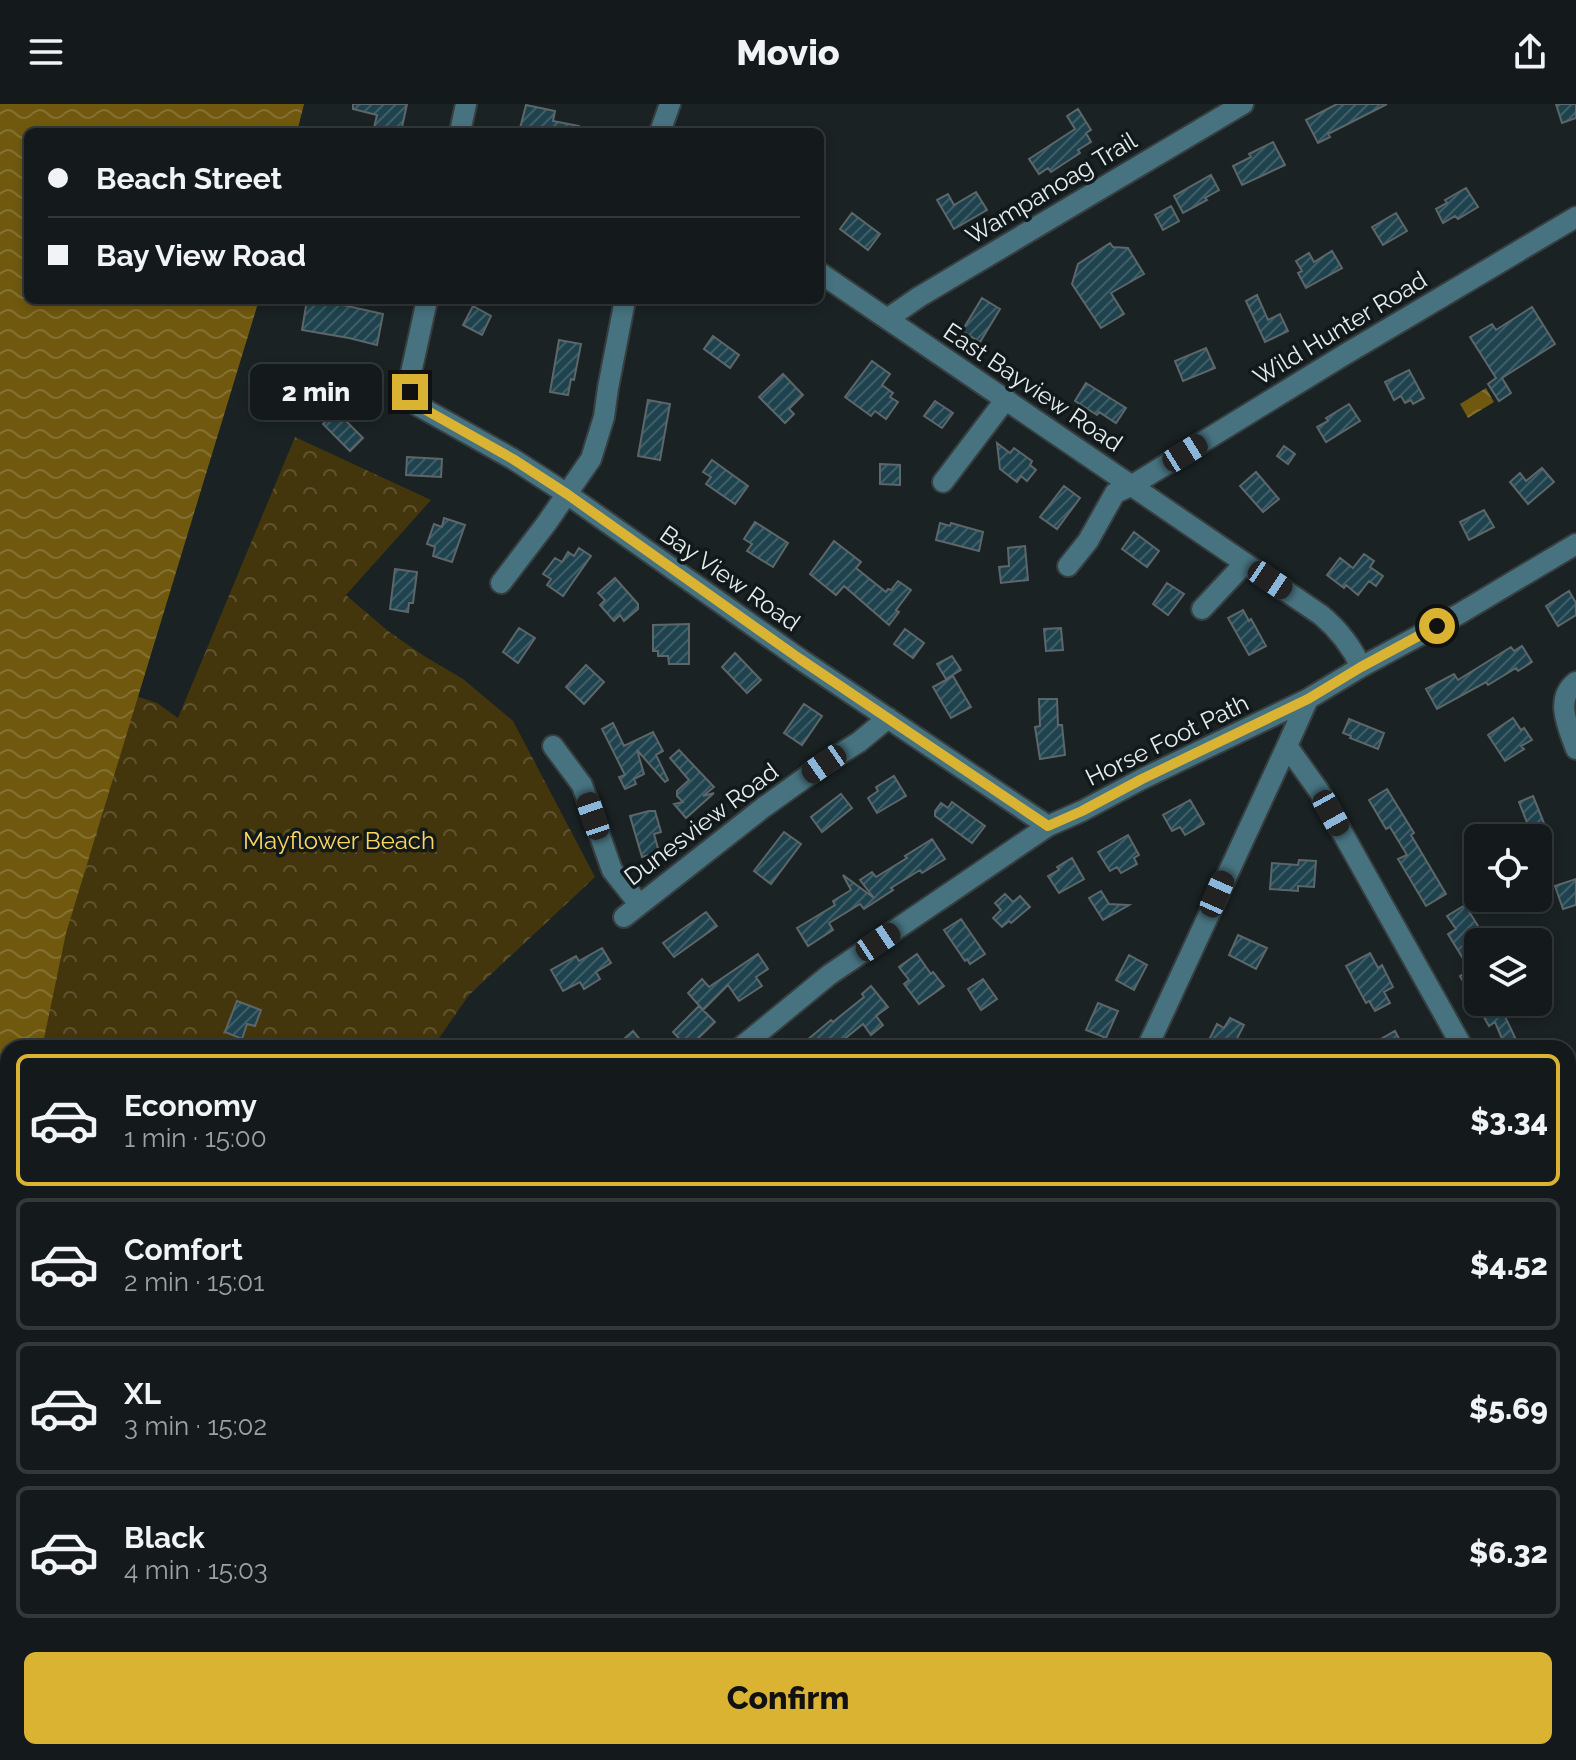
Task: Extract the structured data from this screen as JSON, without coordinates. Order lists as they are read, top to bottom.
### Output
{
  "streets": {
    "street": [
      "Wampanoag Trail",
      "Wild Hunter Road",
      "East Bayview Road",
      "Bay View Road",
      "Horse Foot Path",
      "Dunesview Road"
    ]
  },
  "crossings": [
    ["Wampanoag Trail", "East Bayview Road"],
    ["Wild Hunter Road", "East Bayview Road"],
    ["East Bayview Road", "Horse Foot Path"],
    ["Bay View Road", "Horse Foot Path"],
    ["Bay View Road", "Dunesview Road"]
  ],
  "parks": ["Mayflower Beach"],
  "page": {
    "header": "Movio",
    "banner": ["Beach Street", "Bay View Road"],
    "bubble": "2 min",
    "list": [
      {
        "name": "Economy",
        "note": "1 min · 15:00",
        "value": "$3.34"
      },
      {
        "name": "Comfort",
        "note": "2 min · 15:01",
        "value": "$4.52"
      },
      {
        "name": "XL",
        "note": "3 min · 15:02",
        "value": "$5.69"
      },
      {
        "name": "Black",
        "note": "4 min · 15:03",
        "value": "$6.32"
      }
    ],
    "buttons": "Confirm"
  }
}
